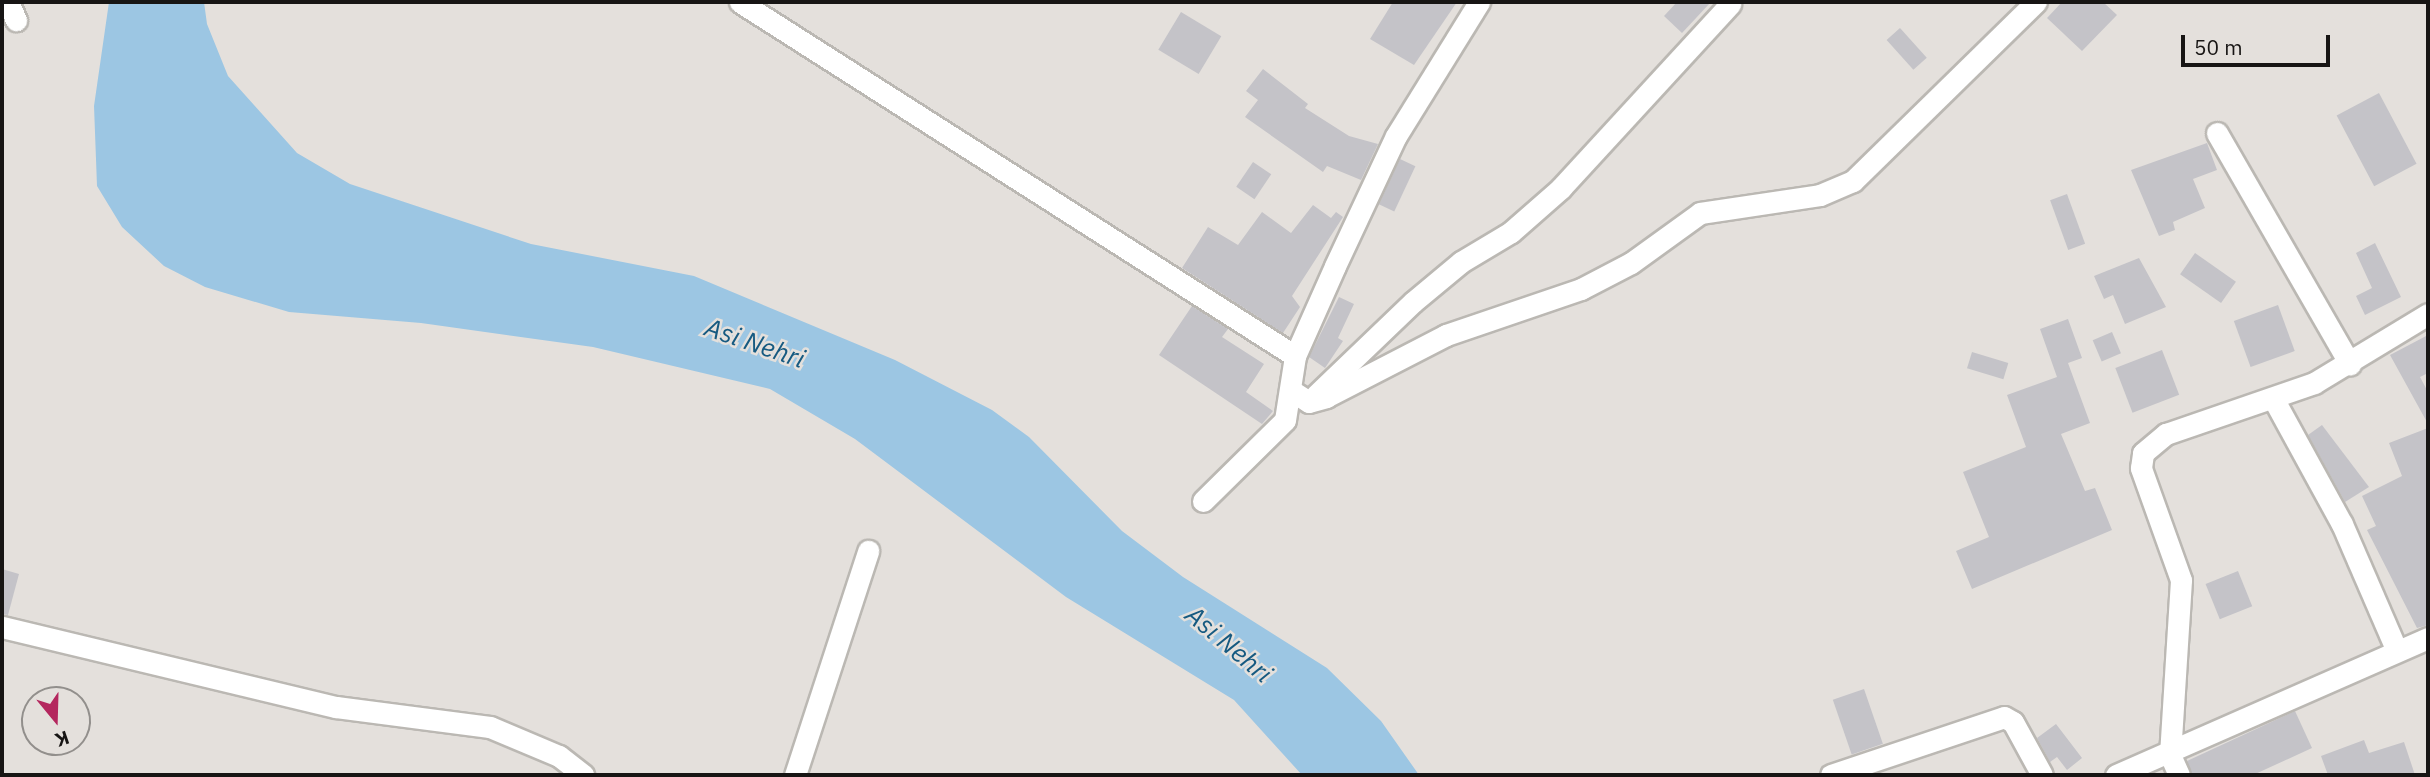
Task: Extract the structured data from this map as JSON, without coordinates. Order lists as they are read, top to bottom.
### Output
{
  "water": ["Asi Nehri"],
  "scale_bar": "50 m",
  "north": "bottom"
}
